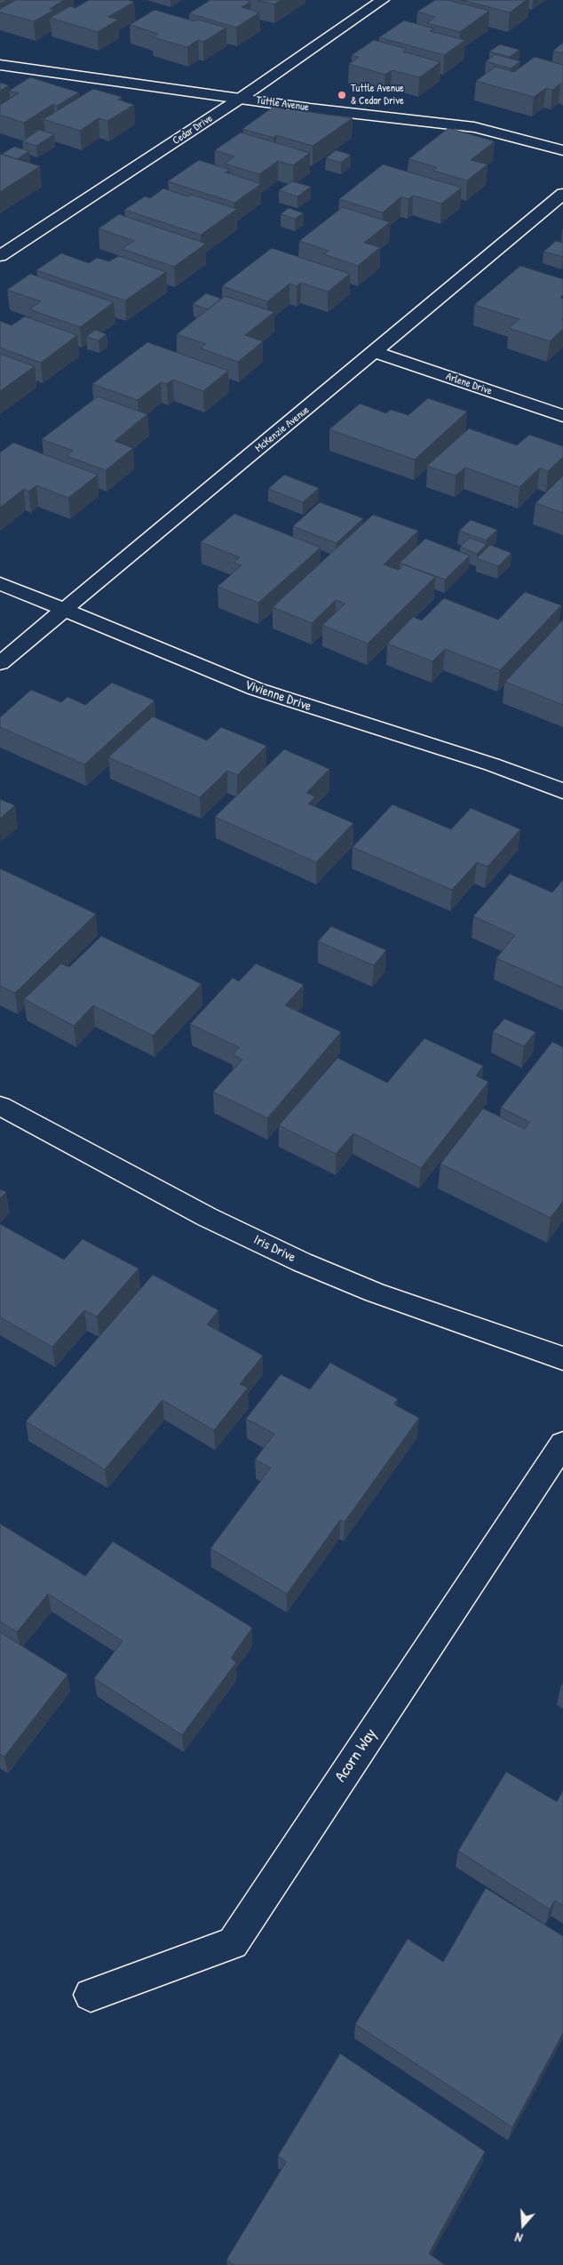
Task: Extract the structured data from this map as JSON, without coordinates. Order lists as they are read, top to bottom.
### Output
{
  "streets": {
    "street": [
      "Tuttle Avenue",
      "Cedar Drive",
      "Arlene Drive",
      "McKenzie Avenue",
      "Vivienne Drive",
      "Iris Drive",
      "Acorn Way"
    ]
  },
  "crossings": [
    ["Tuttle Avenue", "Cedar Drive"],
    ["Arlene Drive", "McKenzie Avenue"],
    ["McKenzie Avenue", "Vivienne Drive"]
  ],
  "places": ["Tuttle Avenue & Cedar Drive"],
  "north": "bottom"
}
